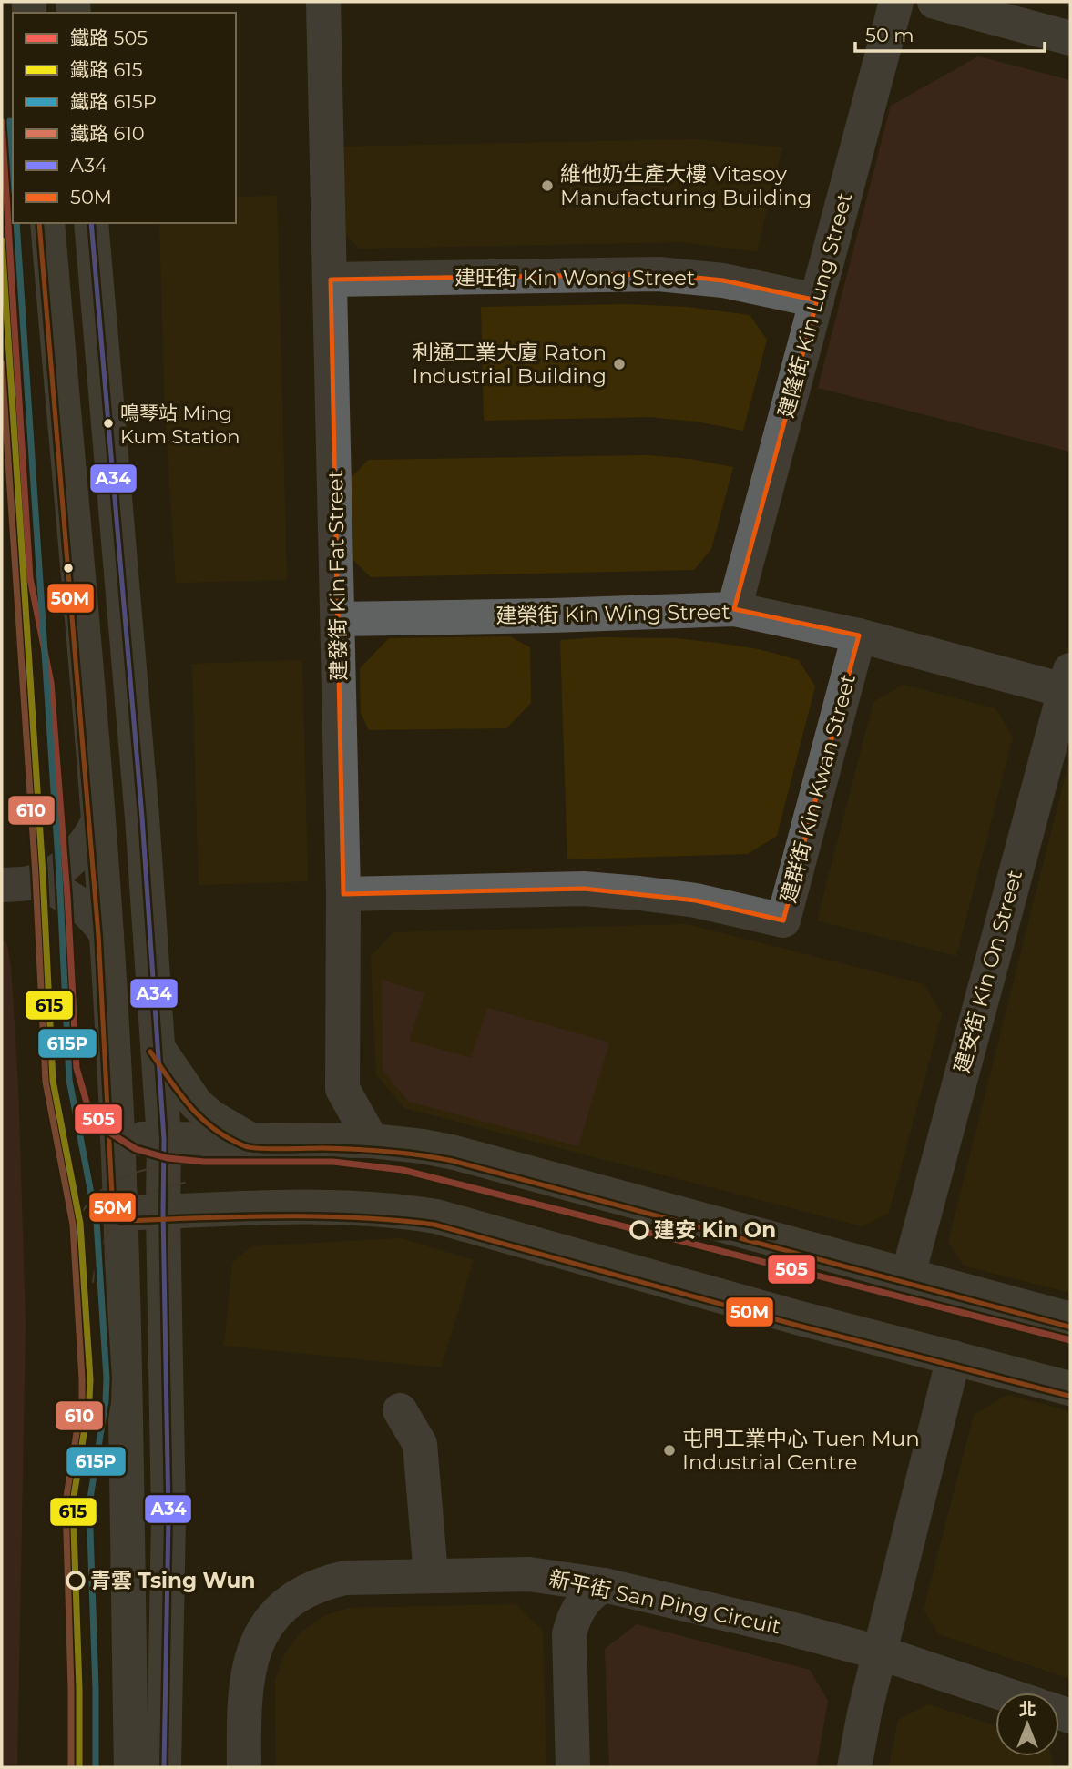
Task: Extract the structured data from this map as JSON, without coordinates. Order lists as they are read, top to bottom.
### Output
{
  "streets": {
    "street": [
      "建旺街 Kin Wong Street",
      "建隆街 Kin Lung Street",
      "建發街 Kin Fat Street",
      "建榮街 Kin Wing Street",
      "建群街 Kin Kwan Street",
      "建安街 Kin On Street",
      "新平街 San Ping Circuit"
    ]
  },
  "crossings": [
    ["建旺街 Kin Wong Street", "建隆街 Kin Lung Street"],
    ["建旺街 Kin Wong Street", "建發街 Kin Fat Street"],
    ["建隆街 Kin Lung Street", "建榮街 Kin Wing Street"],
    ["建發街 Kin Fat Street", "建榮街 Kin Wing Street"],
    ["建發街 Kin Fat Street", "建群街 Kin Kwan Street"],
    ["建榮街 Kin Wing Street", "建群街 Kin Kwan Street"],
    ["建榮街 Kin Wing Street", "建安街 Kin On Street"]
  ],
  "places": [
    "維他奶生產大樓 Vitasoy Manufacturing Building",
    "利通工業大廈 Raton Industrial Building",
    "鳴琴站 Ming Kum Station",
    "建安 Kin On",
    "屯門工業中心 Tuen Mun Industrial Centre",
    "青雲 Tsing Wun"
  ],
  "lines": [
    "rail line 615P",
    "rail line 505",
    "transit line A34",
    "transit line 50M",
    "rail line 615",
    "rail line 610"
  ],
  "legend": [
    "鐵路 505",
    "鐵路 615",
    "鐵路 615P",
    "鐵路 610",
    "A34",
    "50M"
  ],
  "scale_bar": "50 m",
  "north": "top"
}
